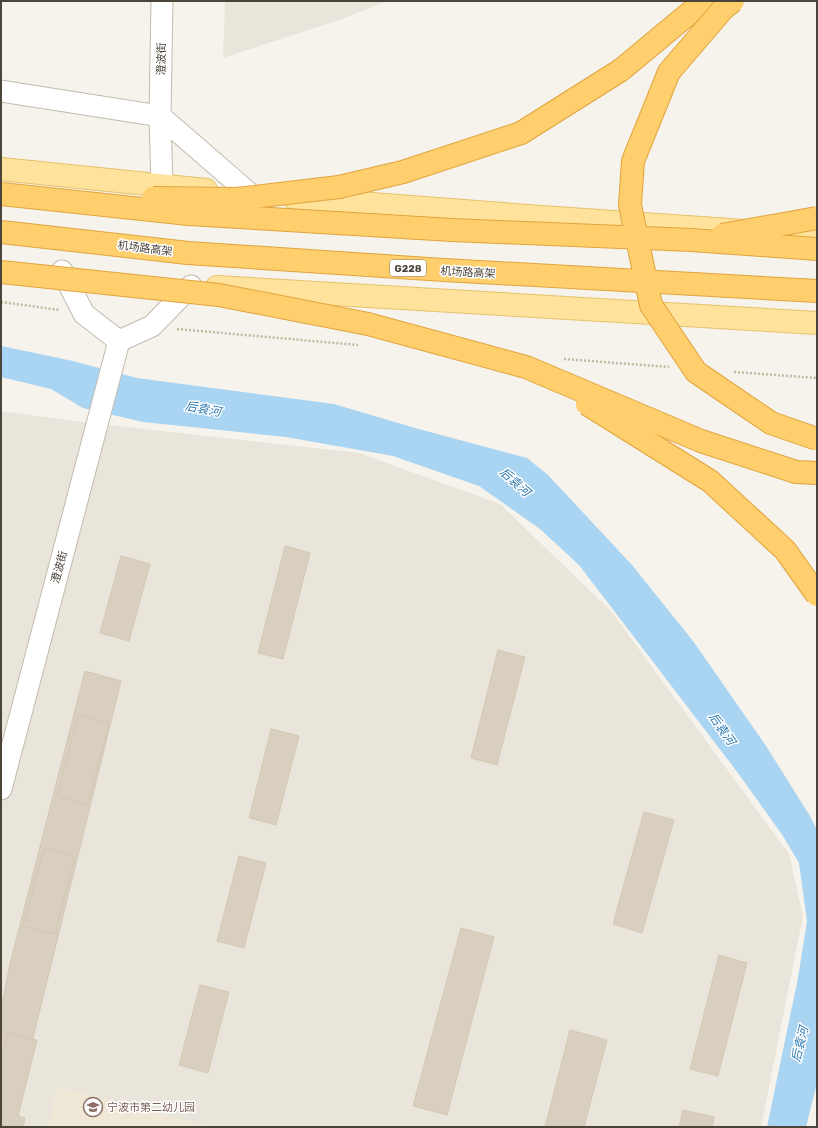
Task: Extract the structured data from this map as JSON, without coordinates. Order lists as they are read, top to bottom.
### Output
{
  "streets": {
    "highway": ["机场路高架", "G228"],
    "street": ["澄波街"]
  },
  "water": ["后袁河"],
  "places": {
    "school or university": ["宁波市第二幼儿园"]
  }
}
